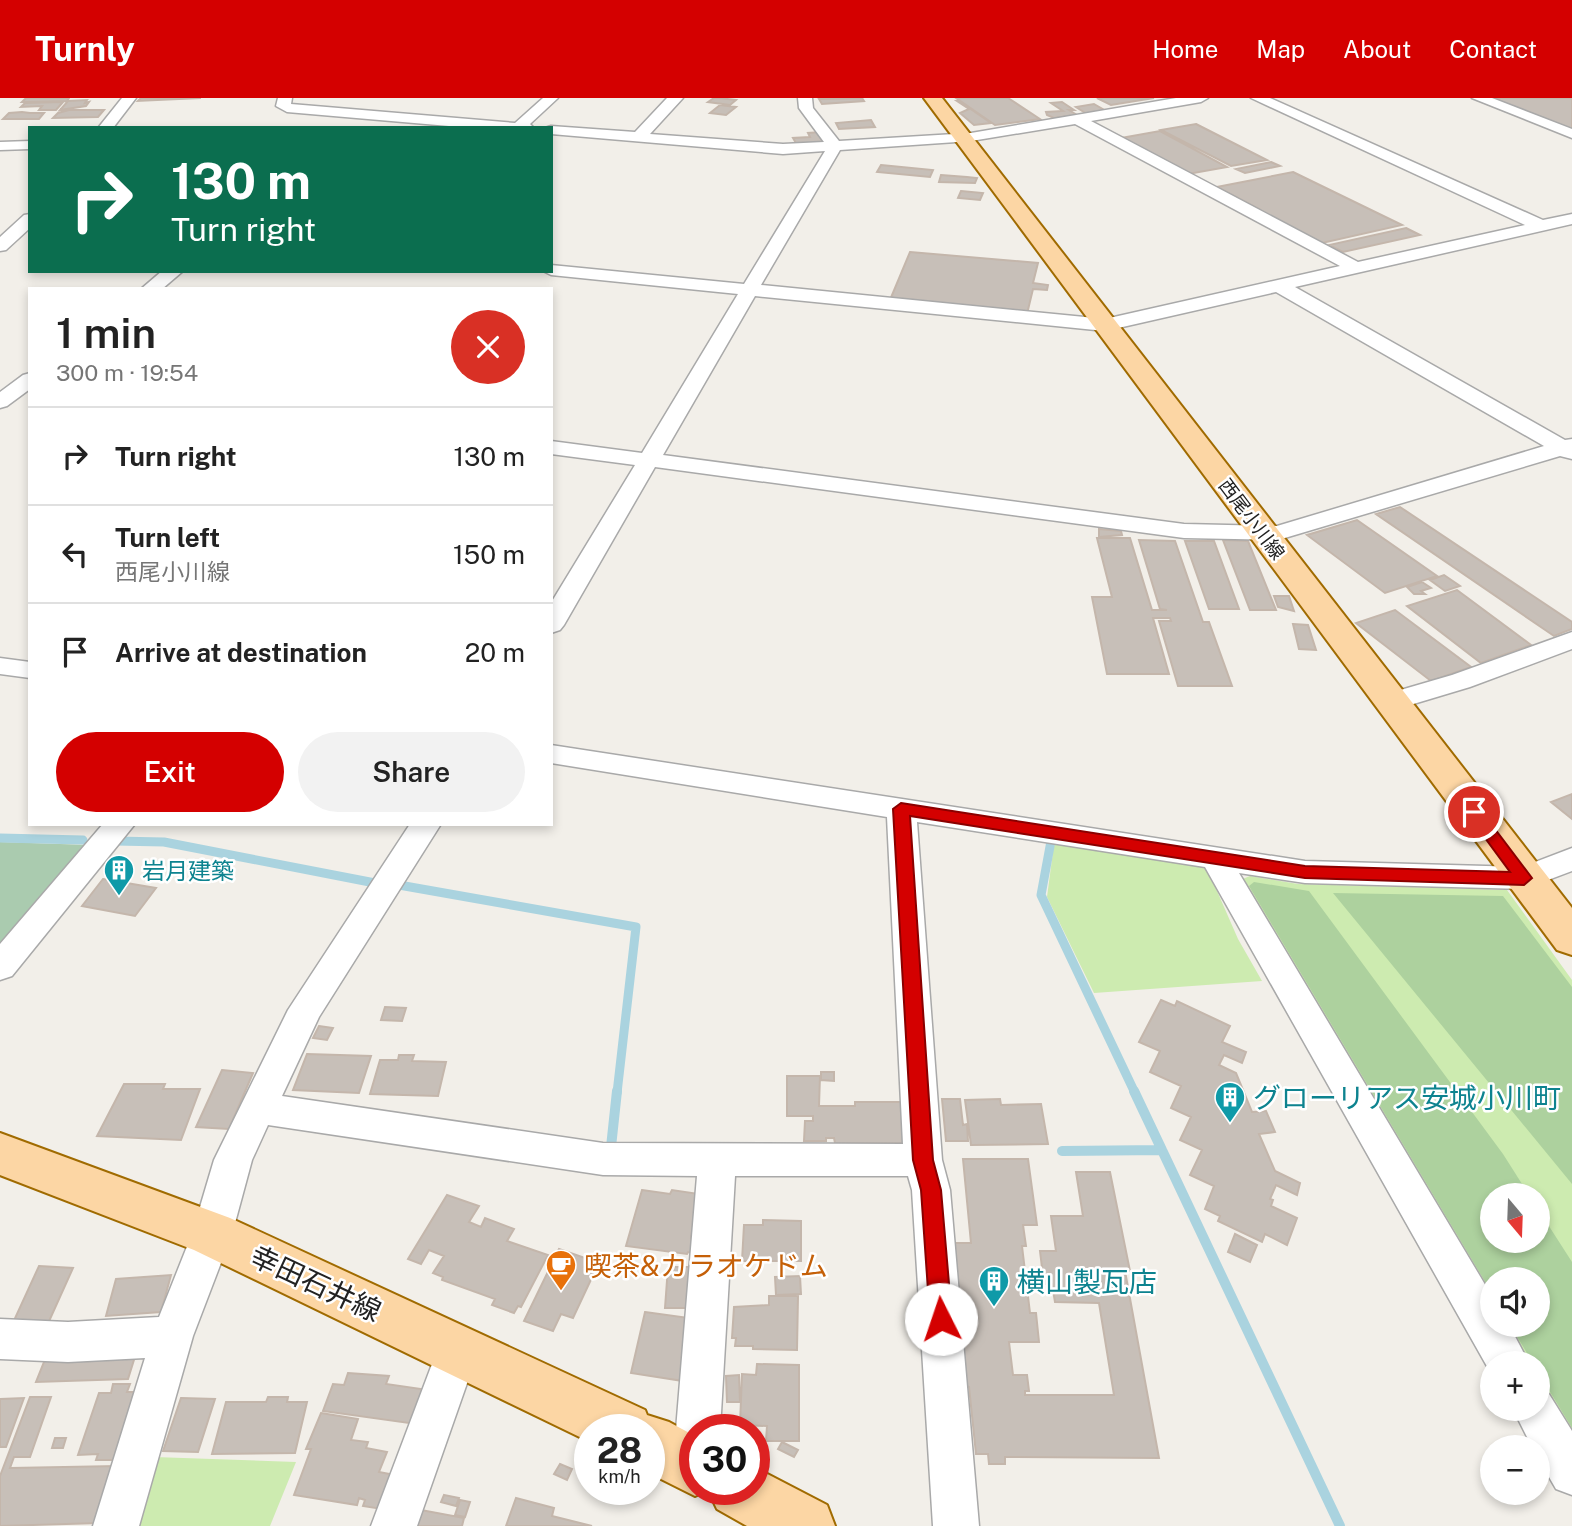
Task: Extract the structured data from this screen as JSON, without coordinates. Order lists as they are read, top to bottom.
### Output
{
  "streets": {
    "main road": ["西尾小川線", "幸田石井線"]
  },
  "places": {
    "building": ["岩月建築", "グローリアス安城小川町", "横山製瓦店"],
    "cafe": ["喫茶&カラオケドム"]
  },
  "north": "bottom",
  "page": {
    "header": "Turnly",
    "nav": [
      "Home",
      "Map",
      "About",
      "Contact"
    ],
    "turn": ["130 m", "Turn right"],
    "heading": ["1 min", "300 m · 19:54"],
    "list": [
      {
        "name": "Turn right",
        "value": "130 m"
      },
      {
        "name": "Turn left",
        "note": "西尾小川線",
        "value": "150 m"
      },
      {
        "name": "Arrive at destination",
        "value": "20 m"
      }
    ],
    "buttons": ["Exit", "Share"],
    "map_buttons": ["+", "−"],
    "speed": "28 km/h",
    "limit": "30"
  }
}
